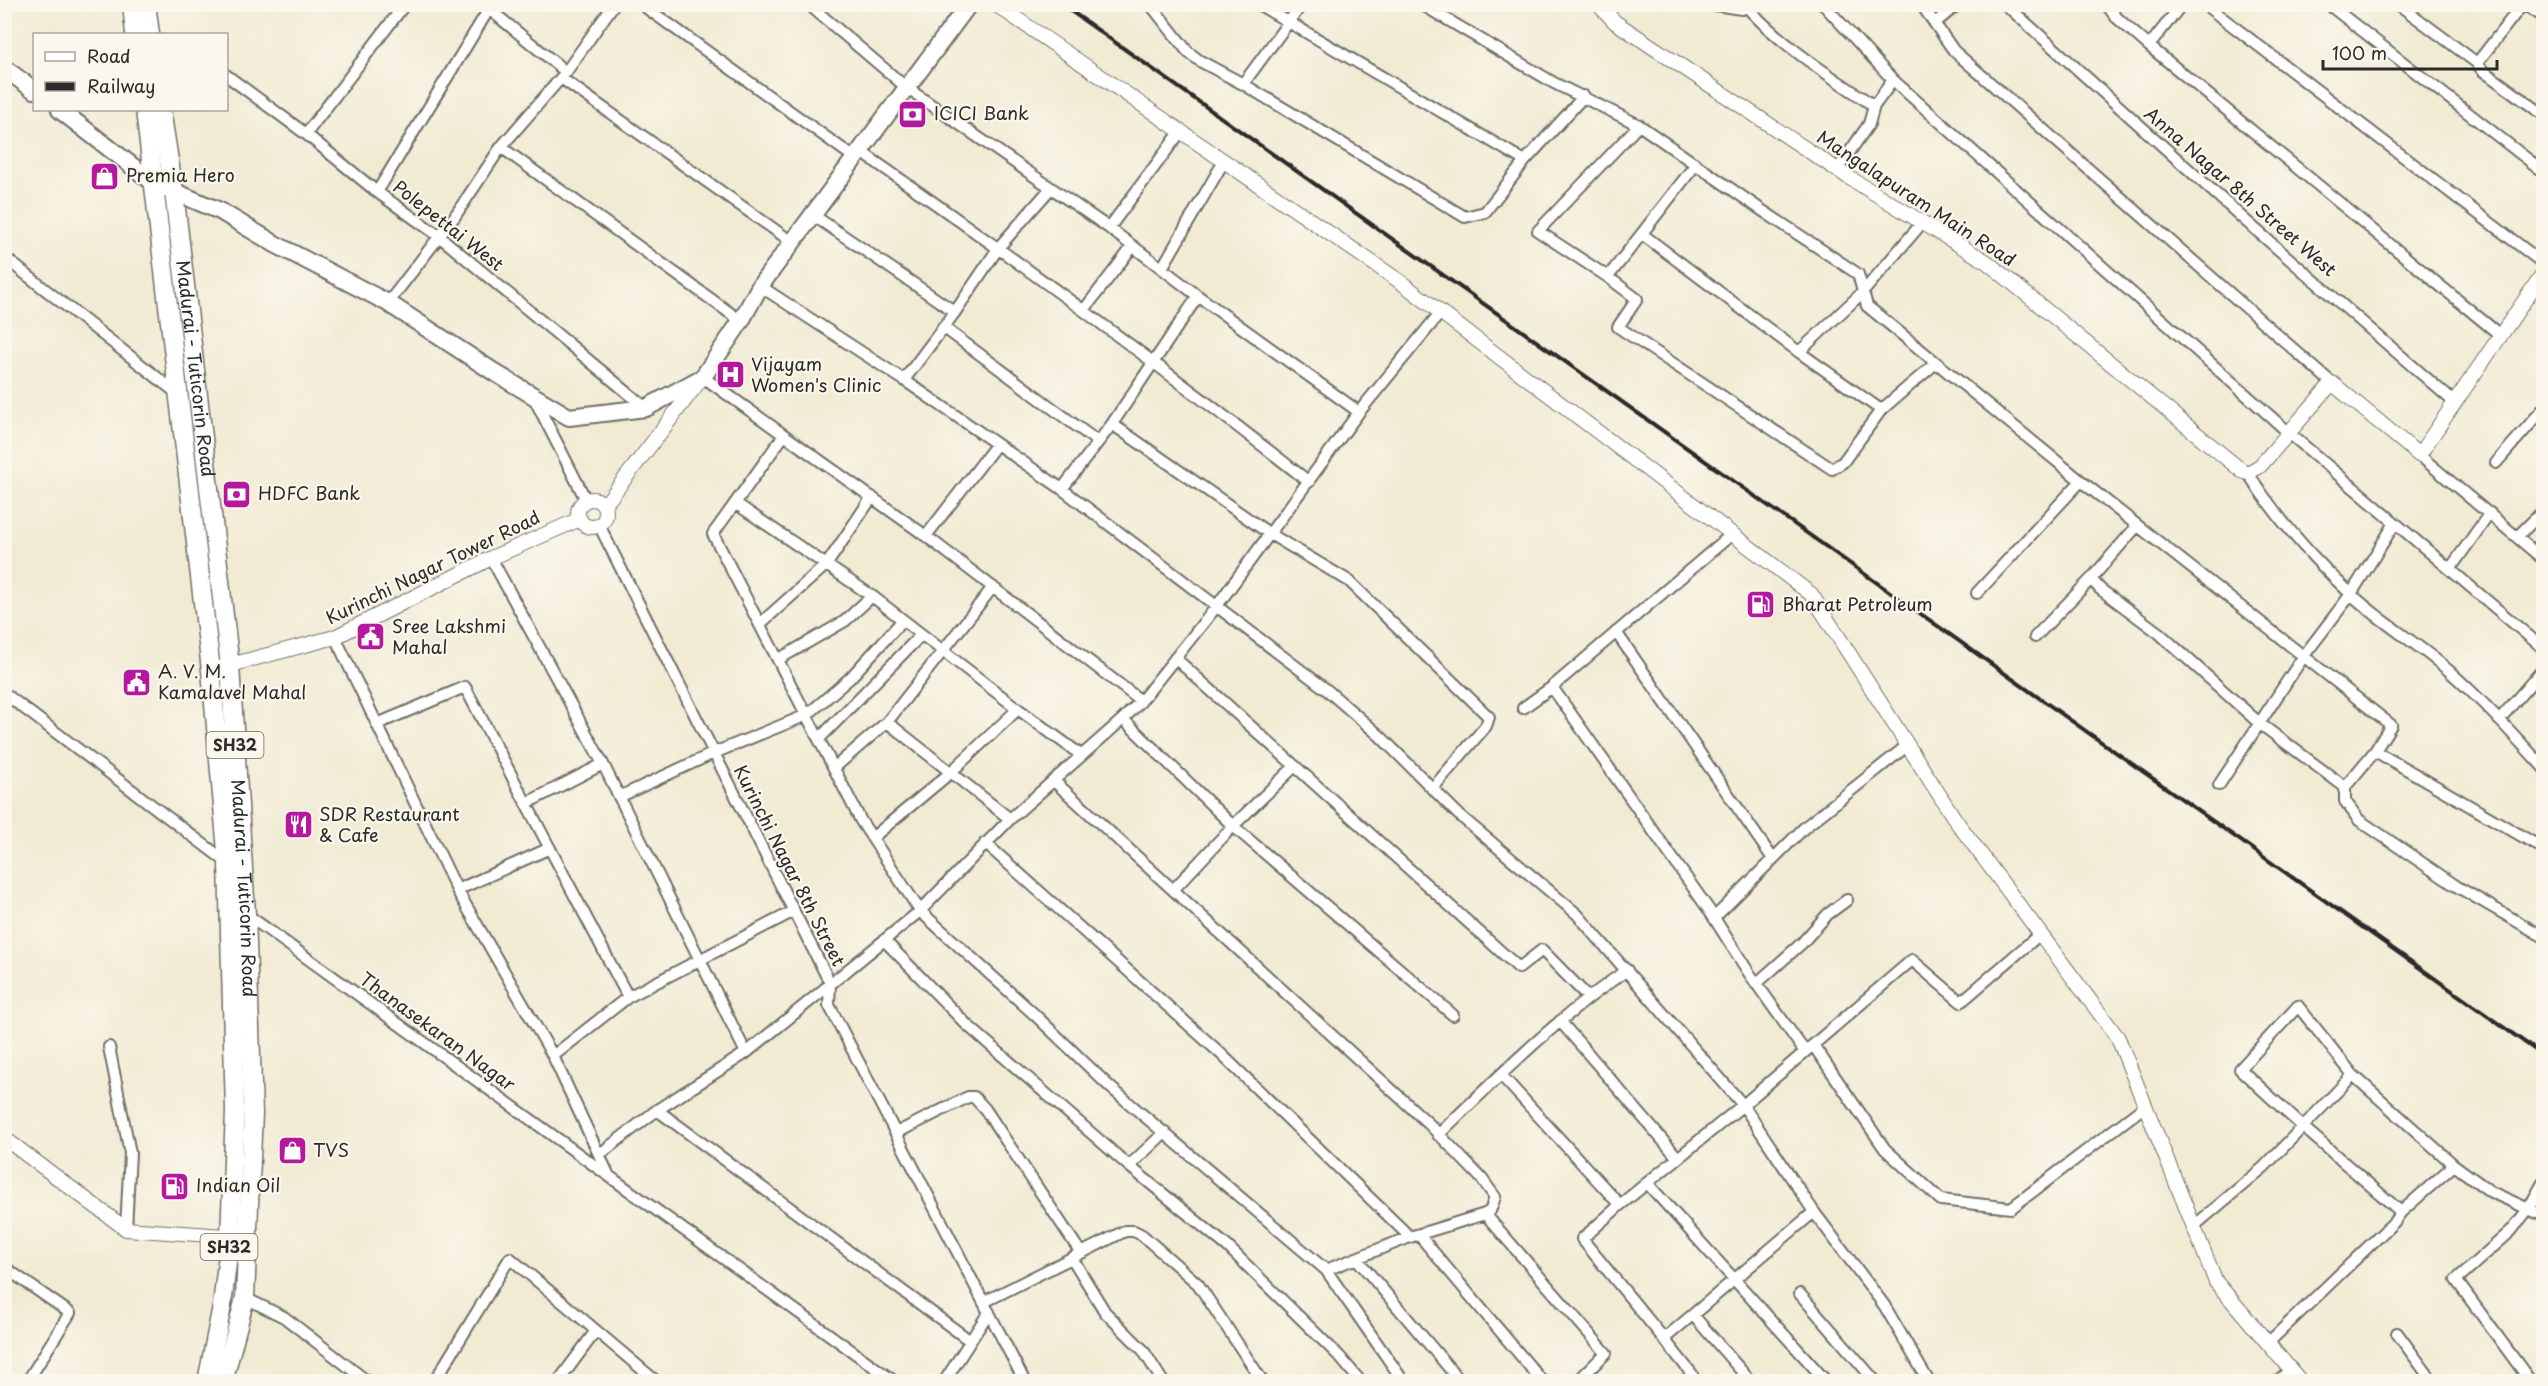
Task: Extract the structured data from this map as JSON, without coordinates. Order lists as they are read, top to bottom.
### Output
{
  "streets": {
    "main road": ["Madurai - Tuticorin Road", "SH32"],
    "street": [
      "Anna Nagar 8th Street West",
      "Mangalapuram Main Road",
      "Polepettai West",
      "Kurinchi Nagar Tower Road",
      "Kurinchi Nagar 8th Street",
      "Thanasekaran Nagar"
    ]
  },
  "crossings": [
    ["Madurai - Tuticorin Road", "Kurinchi Nagar Tower Road"],
    ["Madurai - Tuticorin Road", "Thanasekaran Nagar"],
    ["Kurinchi Nagar Tower Road", "Kurinchi Nagar 8th Street"]
  ],
  "places": {
    "bank": ["ICICI Bank", "HDFC Bank"],
    "shop": ["Premia Hero", "TVS"],
    "hospital": ["Vijayam Women's Clinic"],
    "fuel station": ["Bharat Petroleum", "Indian Oil"],
    "public building": ["Sree Lakshmi Mahal", "A. V. M. Kamalavel Mahal"],
    "restaurant": ["SDR Restaurant & Cafe"]
  },
  "legend": ["Road", "Railway"],
  "scale_bar": "100 m"
}
